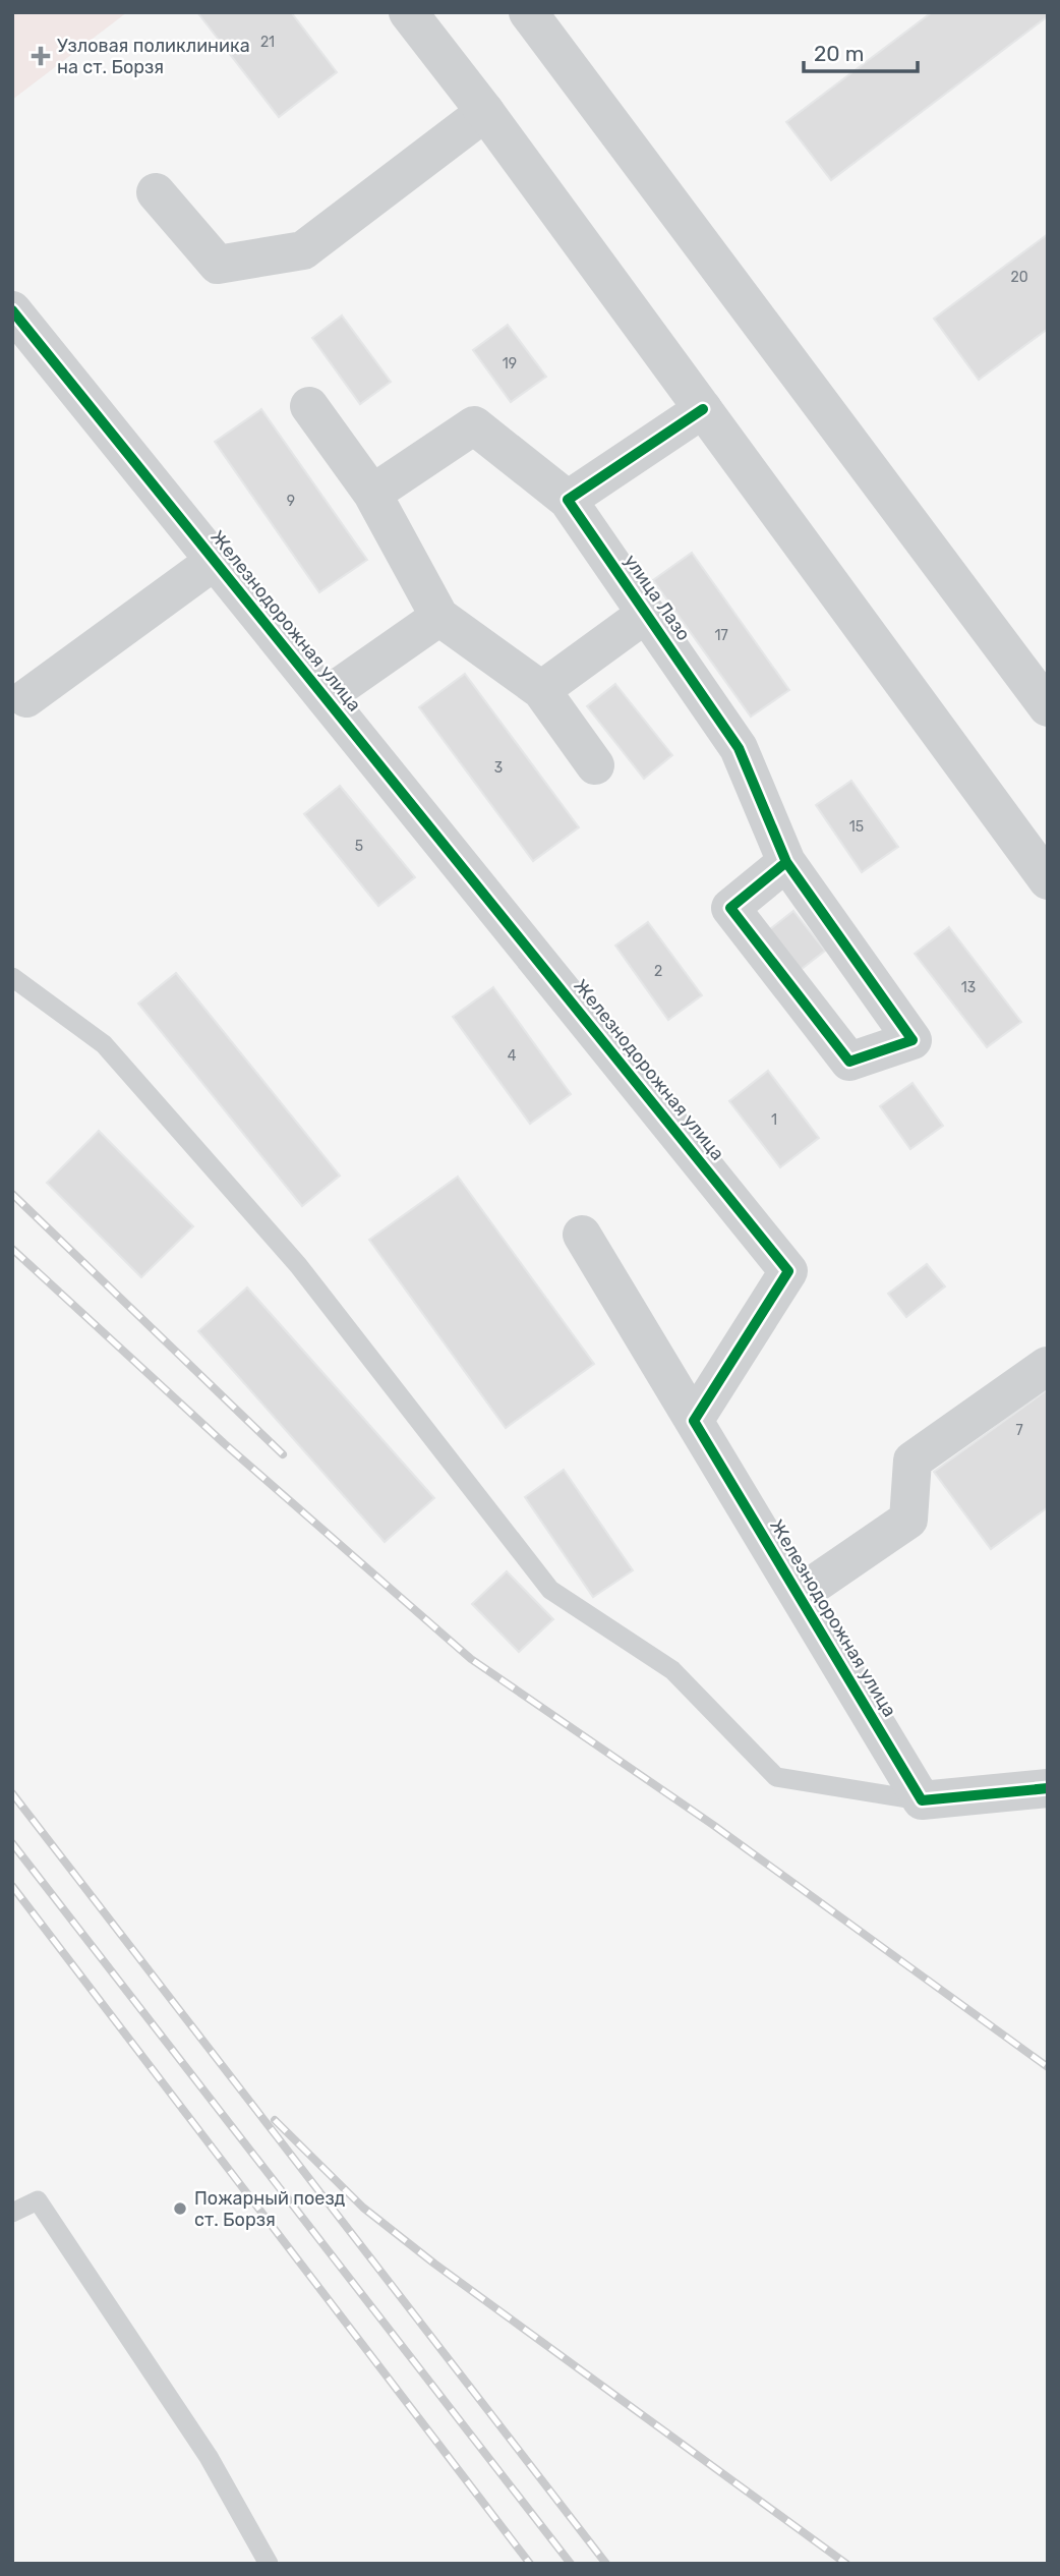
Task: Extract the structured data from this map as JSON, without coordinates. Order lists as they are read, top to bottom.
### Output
{
  "streets": {
    "street": ["улица Лазо", "Железнодорожная улица"]
  },
  "places": {
    "health": ["Узловая поликлиника на ст. Борзя"],
    "other": ["Пожарный поезд ст. Борзя"]
  },
  "house_numbers": [
    "21",
    "20",
    "19",
    "9",
    "17",
    "3",
    "15",
    "5",
    "2",
    "13",
    "4",
    "1",
    "7"
  ],
  "scale_bar": "20 m"
}
